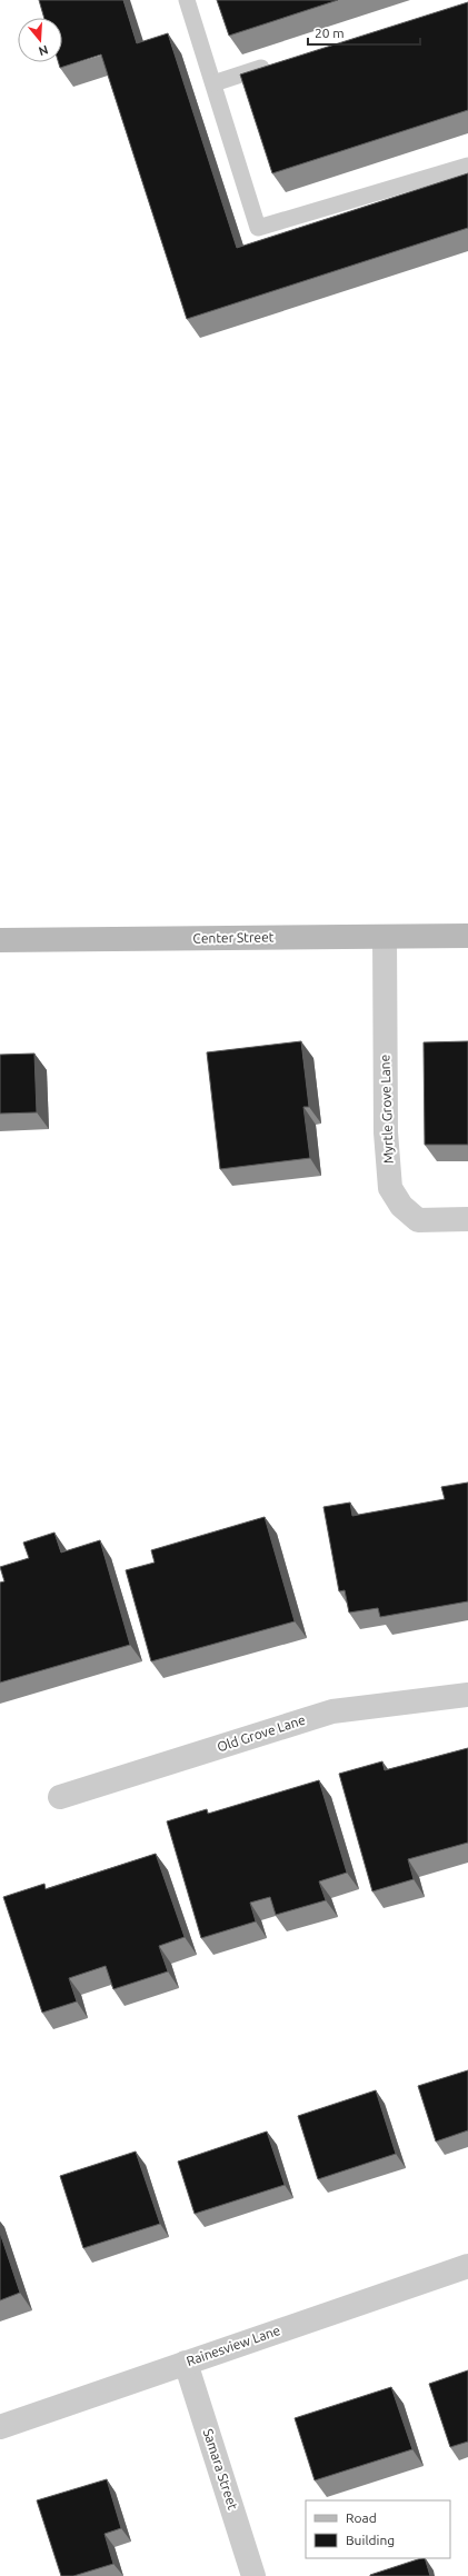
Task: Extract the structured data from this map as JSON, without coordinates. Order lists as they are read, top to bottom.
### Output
{
  "streets": {
    "main road": ["Center Street"],
    "street": [
      "Myrtle Grove Lane",
      "Old Grove Lane",
      "Rainesview Lane",
      "Samara Street"
    ]
  },
  "crossings": [
    ["Center Street", "Myrtle Grove Lane"],
    ["Rainesview Lane", "Samara Street"]
  ],
  "legend": ["Road", "Building"],
  "scale_bar": "20 m",
  "north": "bottom"
}
